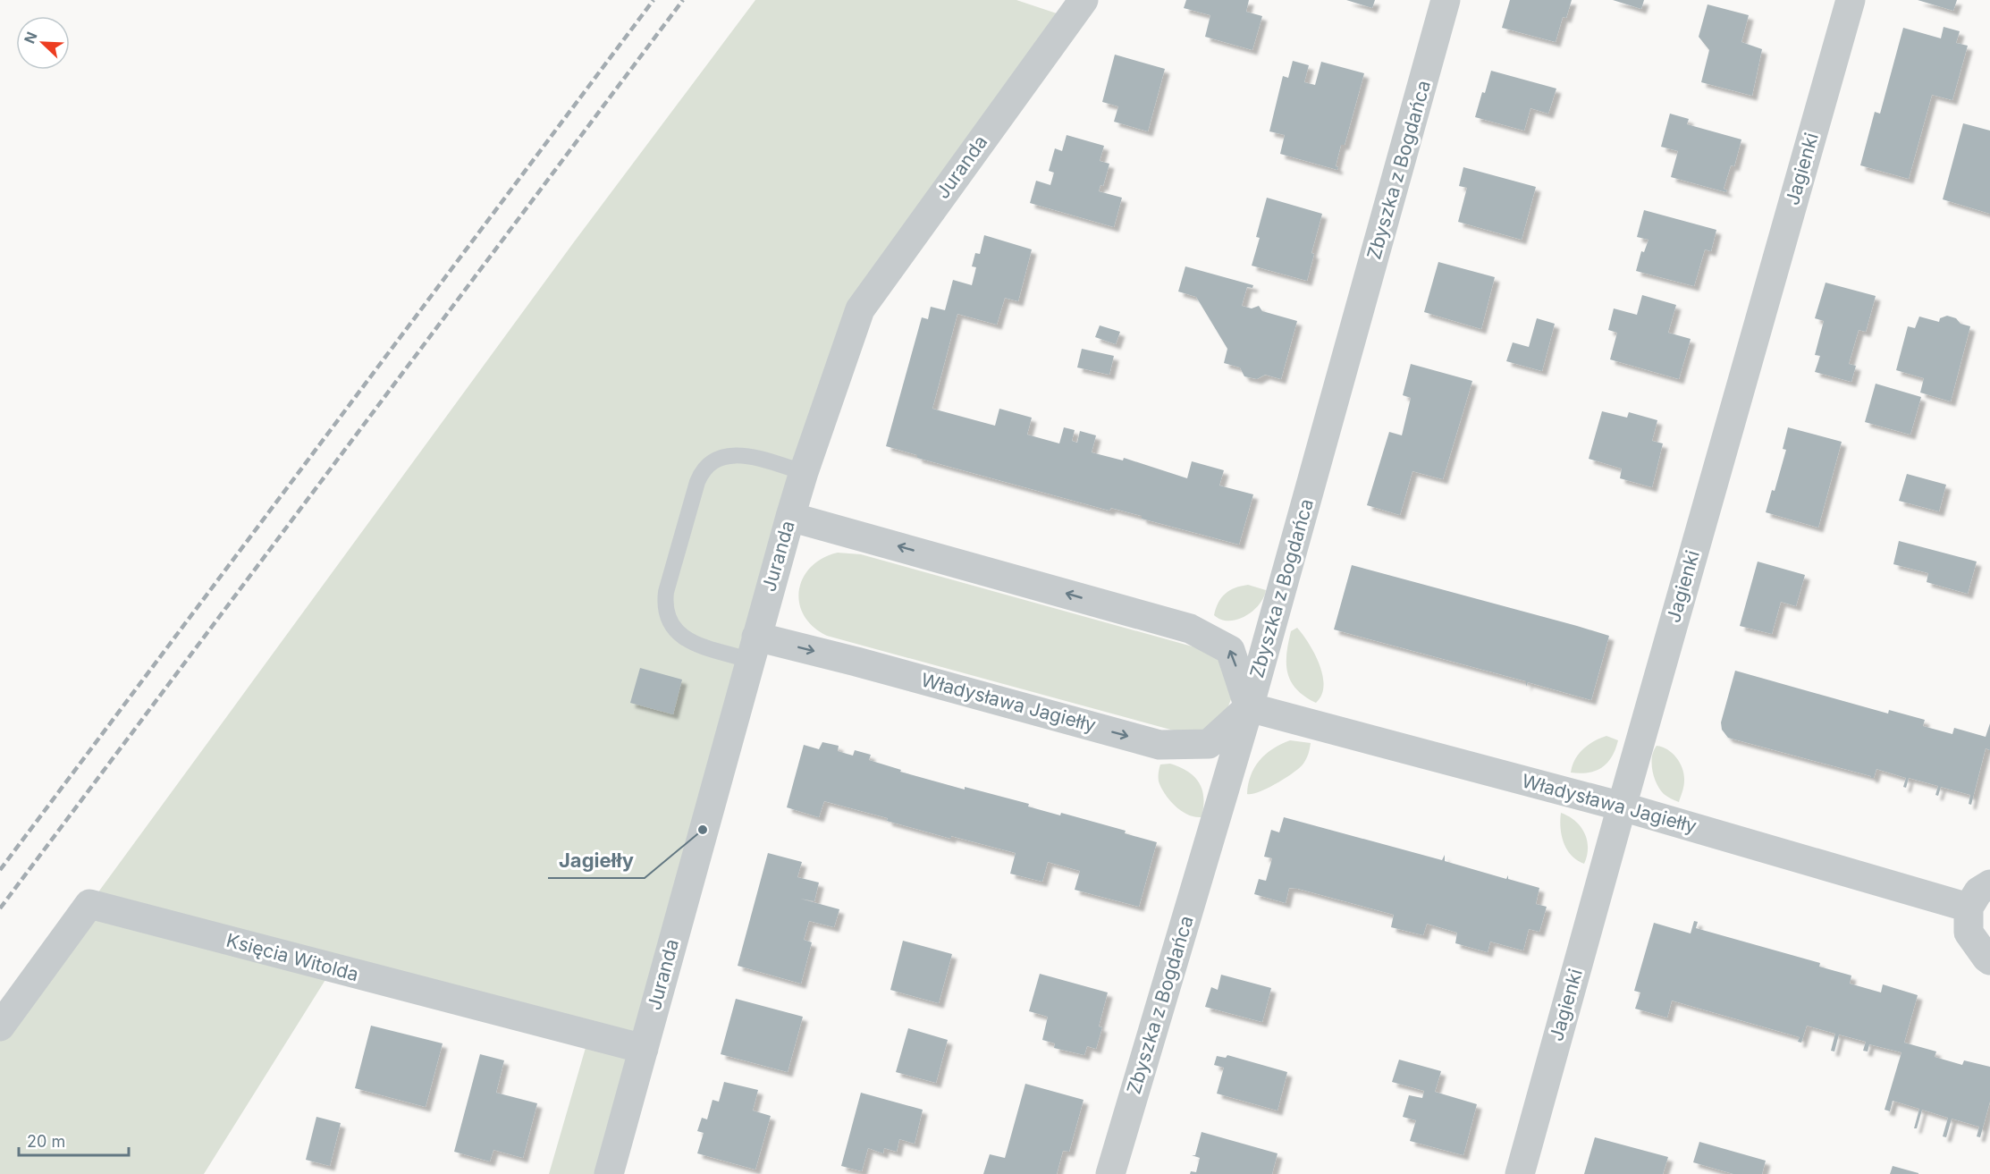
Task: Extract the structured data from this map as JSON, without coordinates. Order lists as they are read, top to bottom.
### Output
{
  "streets": {
    "street": [
      "Juranda",
      "Jagienki",
      "Zbyszka z Bogdańca",
      "Władysława Jagiełły",
      "Księcia Witolda"
    ]
  },
  "crossings": [
    ["Juranda", "Władysława Jagiełły"],
    ["Juranda", "Księcia Witolda"],
    ["Jagienki", "Władysława Jagiełły"],
    ["Zbyszka z Bogdańca", "Władysława Jagiełły"]
  ],
  "places": ["Jagiełły"],
  "scale_bar": "20 m",
  "north": "top left"
}
